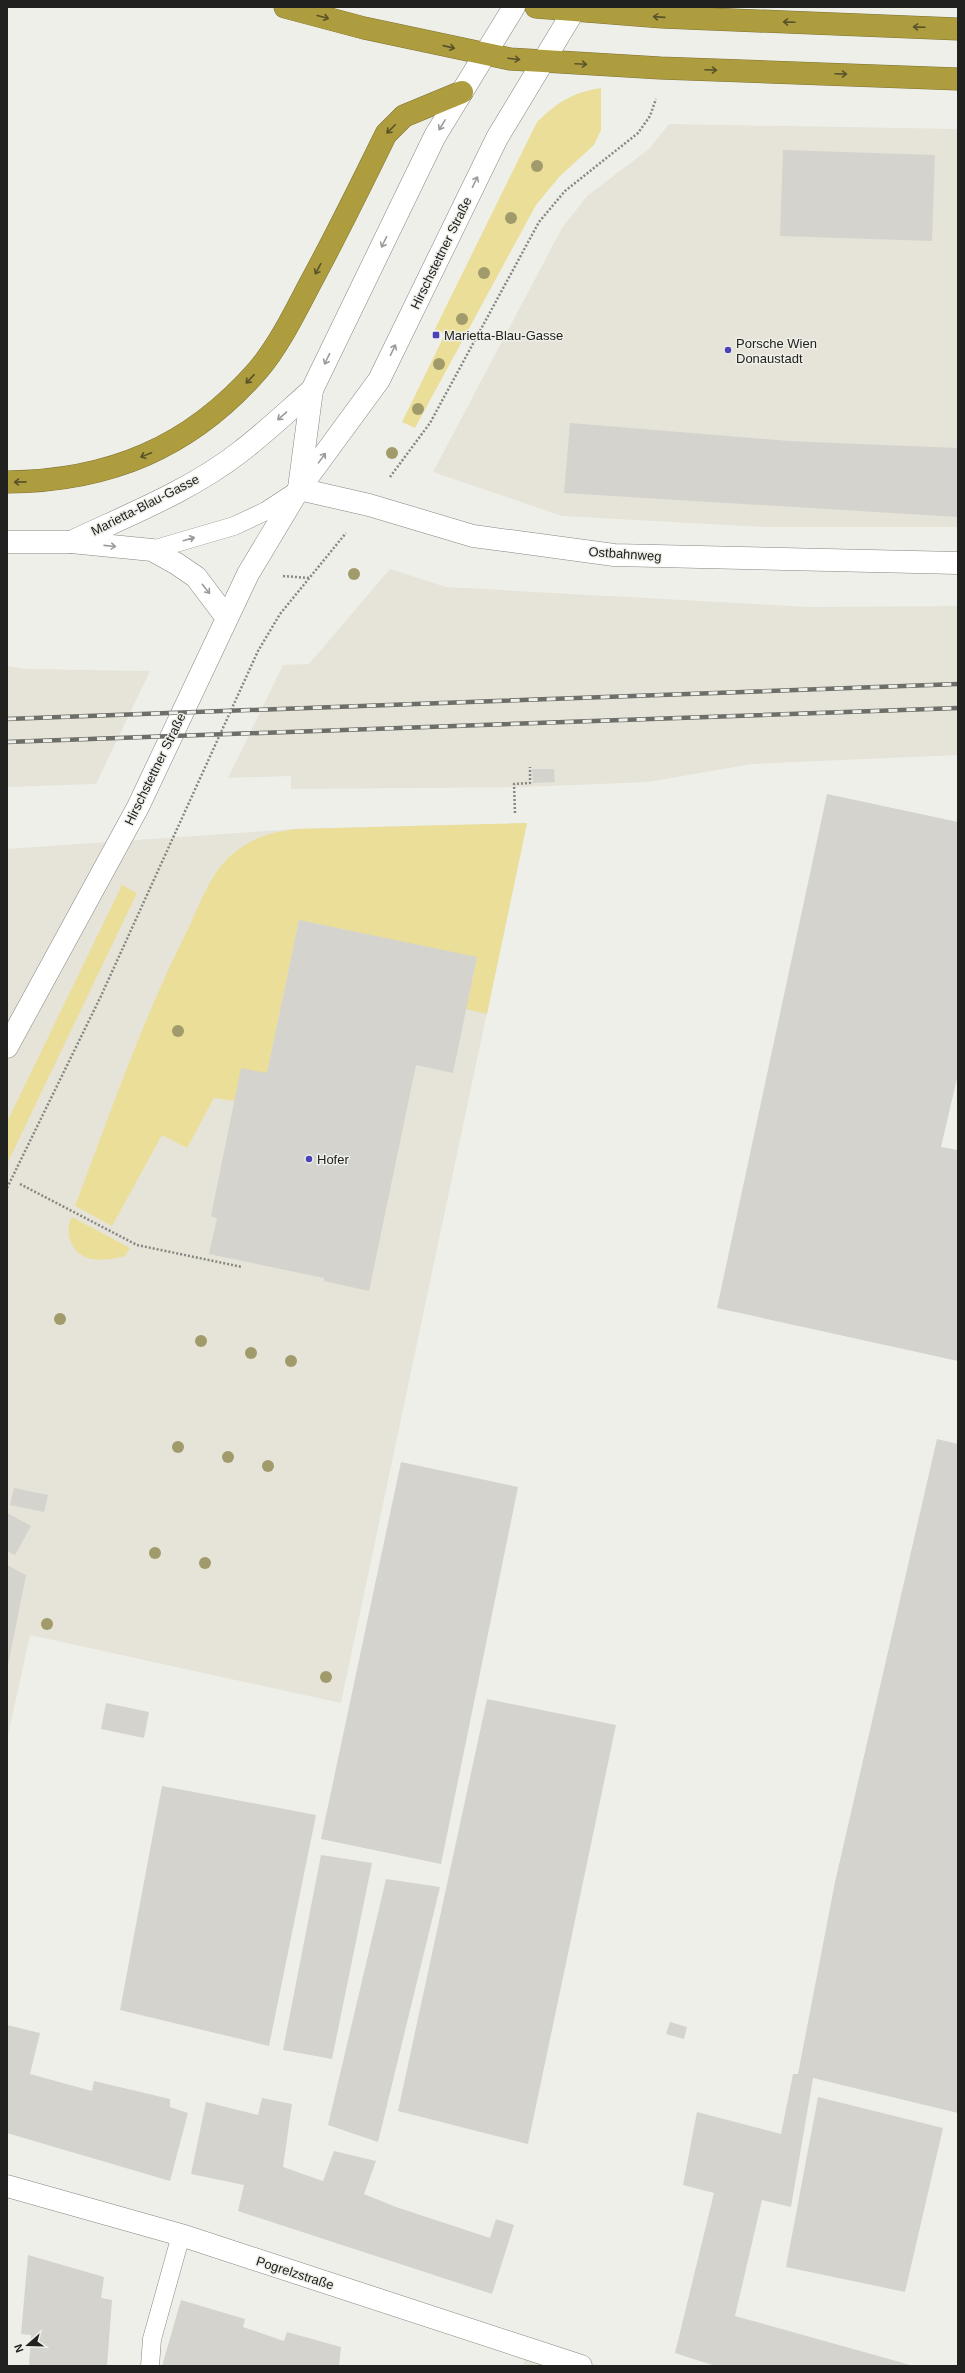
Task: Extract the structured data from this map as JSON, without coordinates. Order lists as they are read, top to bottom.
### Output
{
  "streets": {
    "street": [
      "Hirschstettner Straße",
      "Marietta-Blau-Gasse",
      "Ostbahnweg",
      "Pogrelzstraße"
    ]
  },
  "crossings": [
    ["Hirschstettner Straße", "Marietta-Blau-Gasse"],
    ["Hirschstettner Straße", "Ostbahnweg"],
    ["Marietta-Blau-Gasse", "Ostbahnweg"]
  ],
  "places": {
    "transit": ["Marietta-Blau-Gasse"],
    "other": ["Porsche Wien Donaustadt", "Hofer"]
  },
  "north": "left"
}
